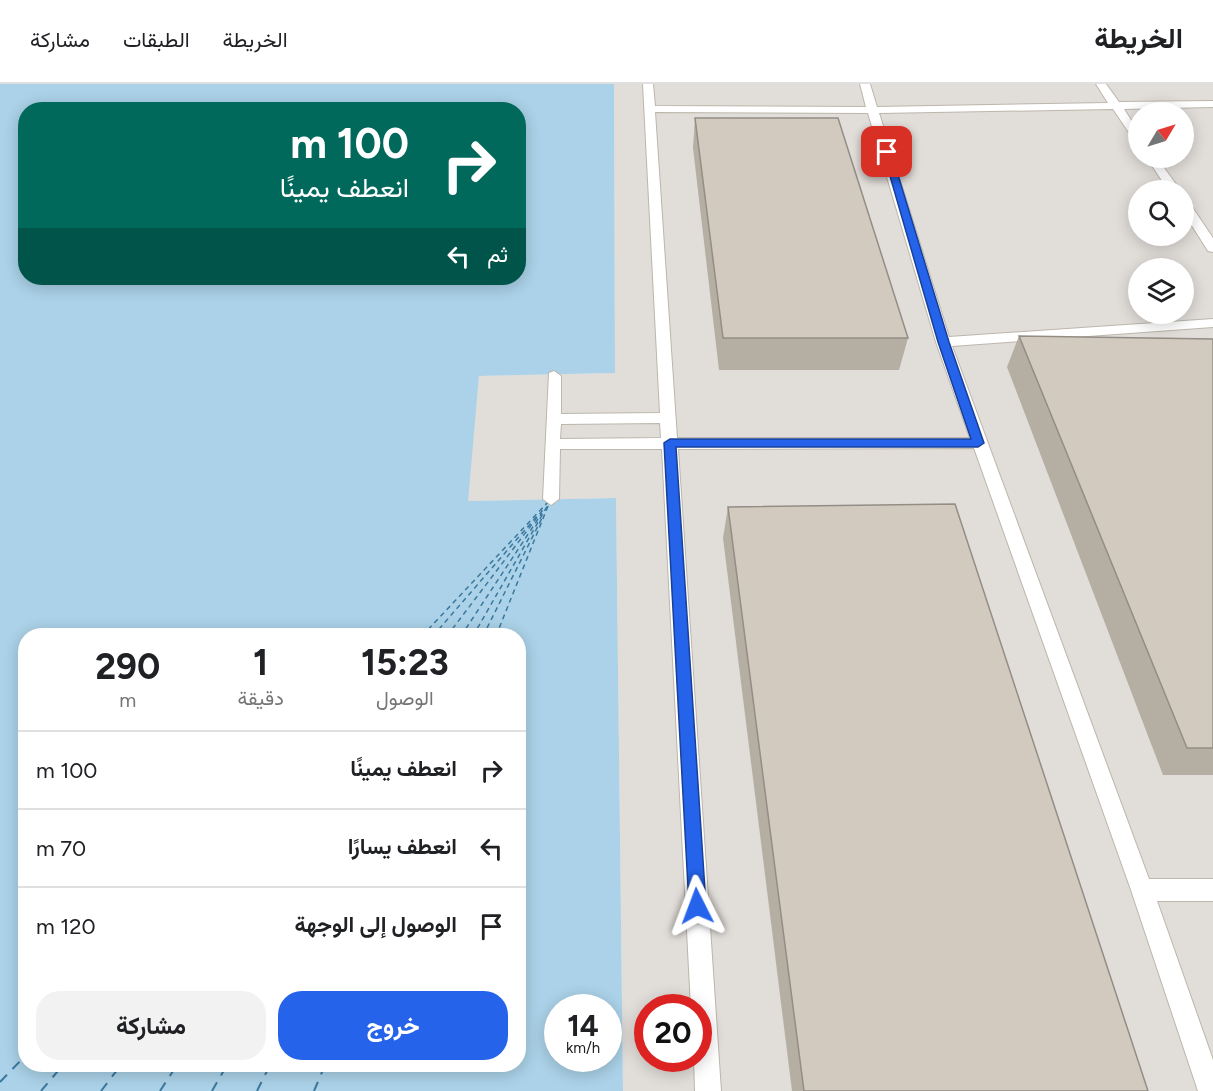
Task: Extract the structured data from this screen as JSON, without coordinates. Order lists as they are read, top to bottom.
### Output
{
  "north": "top right",
  "page": {
    "header": "الخريطة",
    "nav": ["الخريطة", "الطبقات", "مشاركة"],
    "turn": ["100 m", "انعطف يمينًا"],
    "then": "ثم",
    "eta": [
      "15:23",
      "الوصول",
      "1",
      "دقيقة",
      "290",
      "m"
    ],
    "list": [
      {
        "name": "انعطف يمينًا",
        "value": "100 m"
      },
      {
        "name": "انعطف يسارًا",
        "value": "70 m"
      },
      {
        "name": "الوصول إلى الوجهة",
        "value": "120 m"
      }
    ],
    "buttons": ["خروج", "مشاركة"],
    "speed": "14 km/h",
    "limit": "20"
  }
}
